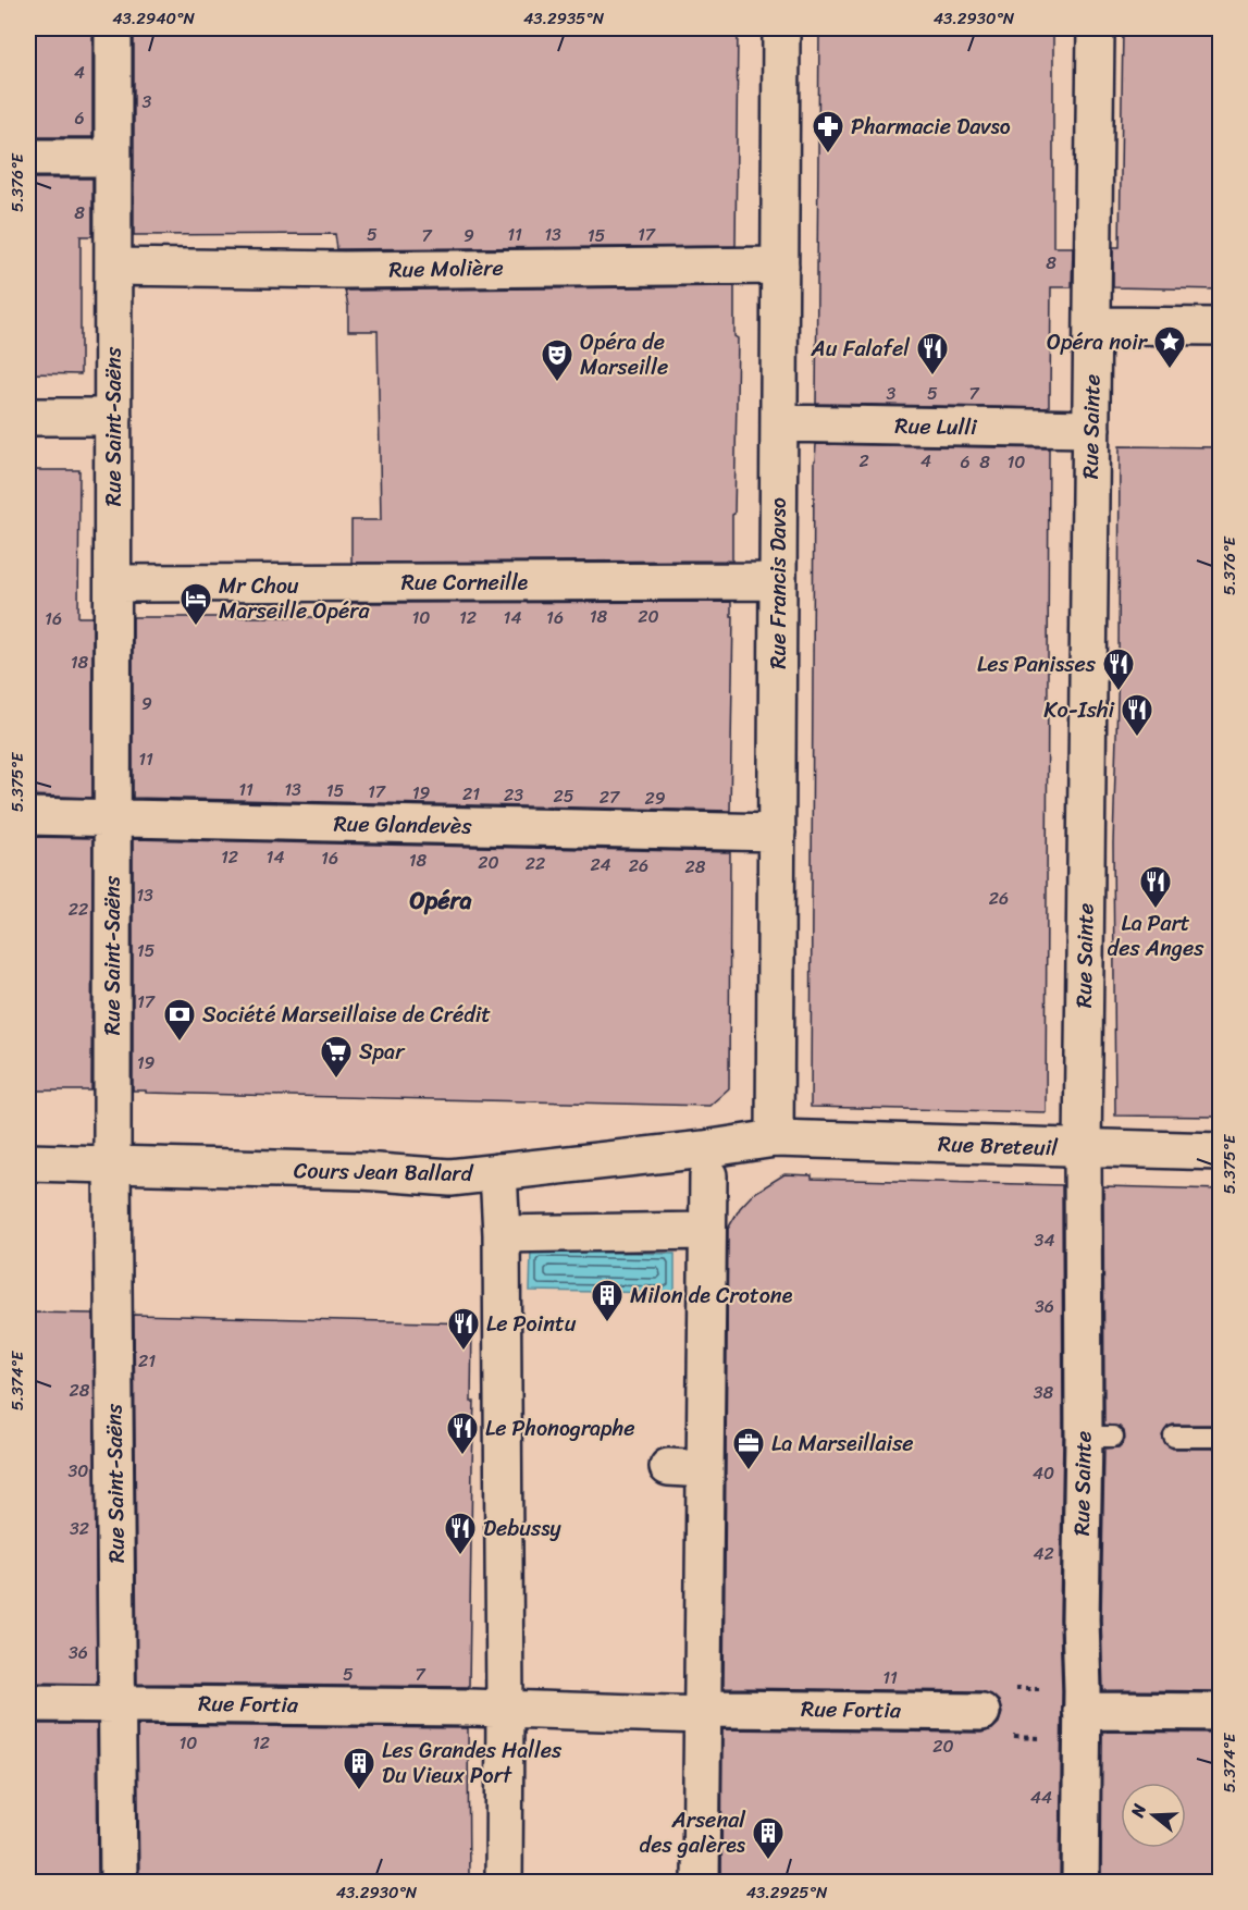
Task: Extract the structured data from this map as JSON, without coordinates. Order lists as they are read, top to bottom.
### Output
{
  "streets": {
    "street": [
      "Rue Molière",
      "Rue Saint-Saëns",
      "Rue Lulli",
      "Rue Sainte",
      "Rue Corneille",
      "Rue Francis Davso",
      "Rue Glandevès",
      "Rue Breteuil",
      "Cours Jean Ballard",
      "Rue Fortia"
    ]
  },
  "crossings": [
    ["Rue Molière", "Rue Saint-Saëns"],
    ["Rue Molière", "Rue Francis Davso"],
    ["Rue Saint-Saëns", "Rue Corneille"],
    ["Rue Saint-Saëns", "Rue Glandevès"],
    ["Rue Saint-Saëns", "Cours Jean Ballard"],
    ["Rue Saint-Saëns", "Rue Fortia"],
    ["Rue Lulli", "Rue Sainte"],
    ["Rue Lulli", "Rue Francis Davso"],
    ["Rue Sainte", "Rue Breteuil"],
    ["Rue Corneille", "Rue Francis Davso"],
    ["Rue Francis Davso", "Rue Glandevès"],
    ["Rue Francis Davso", "Rue Breteuil"],
    ["Rue Francis Davso", "Cours Jean Ballard"],
    ["Rue Breteuil", "Cours Jean Ballard"]
  ],
  "districts": ["Opéra"],
  "places": {
    "pharmacy": ["Pharmacie Davso"],
    "place": ["Opéra noir"],
    "restaurant": [
      "Au Falafel",
      "Les Panisses",
      "Ko-Ishi",
      "La Part des Anges",
      "Le Pointu",
      "Le Phonographe",
      "Debussy"
    ],
    "theatre": ["Opéra de Marseille"],
    "hotel": ["Mr Chou Marseille Opéra"],
    "bank": ["Société Marseillaise de Crédit"],
    "supermarket": ["Spar"],
    "building": ["Milon de Crotone", "Les Grandes Halles Du Vieux Port", "Arsenal des galères"],
    "office": ["La Marseillaise"]
  },
  "house_numbers": [
    "4",
    "3",
    "6",
    "8",
    "5",
    "11",
    "13",
    "17",
    "7",
    "9",
    "15",
    "8",
    "3",
    "5",
    "7",
    "2",
    "4",
    "6",
    "8",
    "10",
    "18",
    "20",
    "10",
    "12",
    "14",
    "16",
    "16",
    "18",
    "9",
    "11",
    "11",
    "13",
    "15",
    "17",
    "19",
    "21",
    "23",
    "25",
    "27",
    "29",
    "12",
    "14",
    "16",
    "18",
    "20",
    "22",
    "24",
    "26",
    "28",
    "13",
    "26",
    "22",
    "15",
    "17",
    "19",
    "34",
    "36",
    "21",
    "28",
    "38",
    "30",
    "40",
    "32",
    "42",
    "36",
    "5",
    "7",
    "11",
    "10",
    "12",
    "20",
    "44"
  ],
  "north": "left",
  "coordinates": [
    "43.2940°N",
    "43.2935°N",
    "43.2930°N",
    "5.376°E",
    "5.375°E",
    "5.374°E",
    "43.2925°N"
  ]
}
